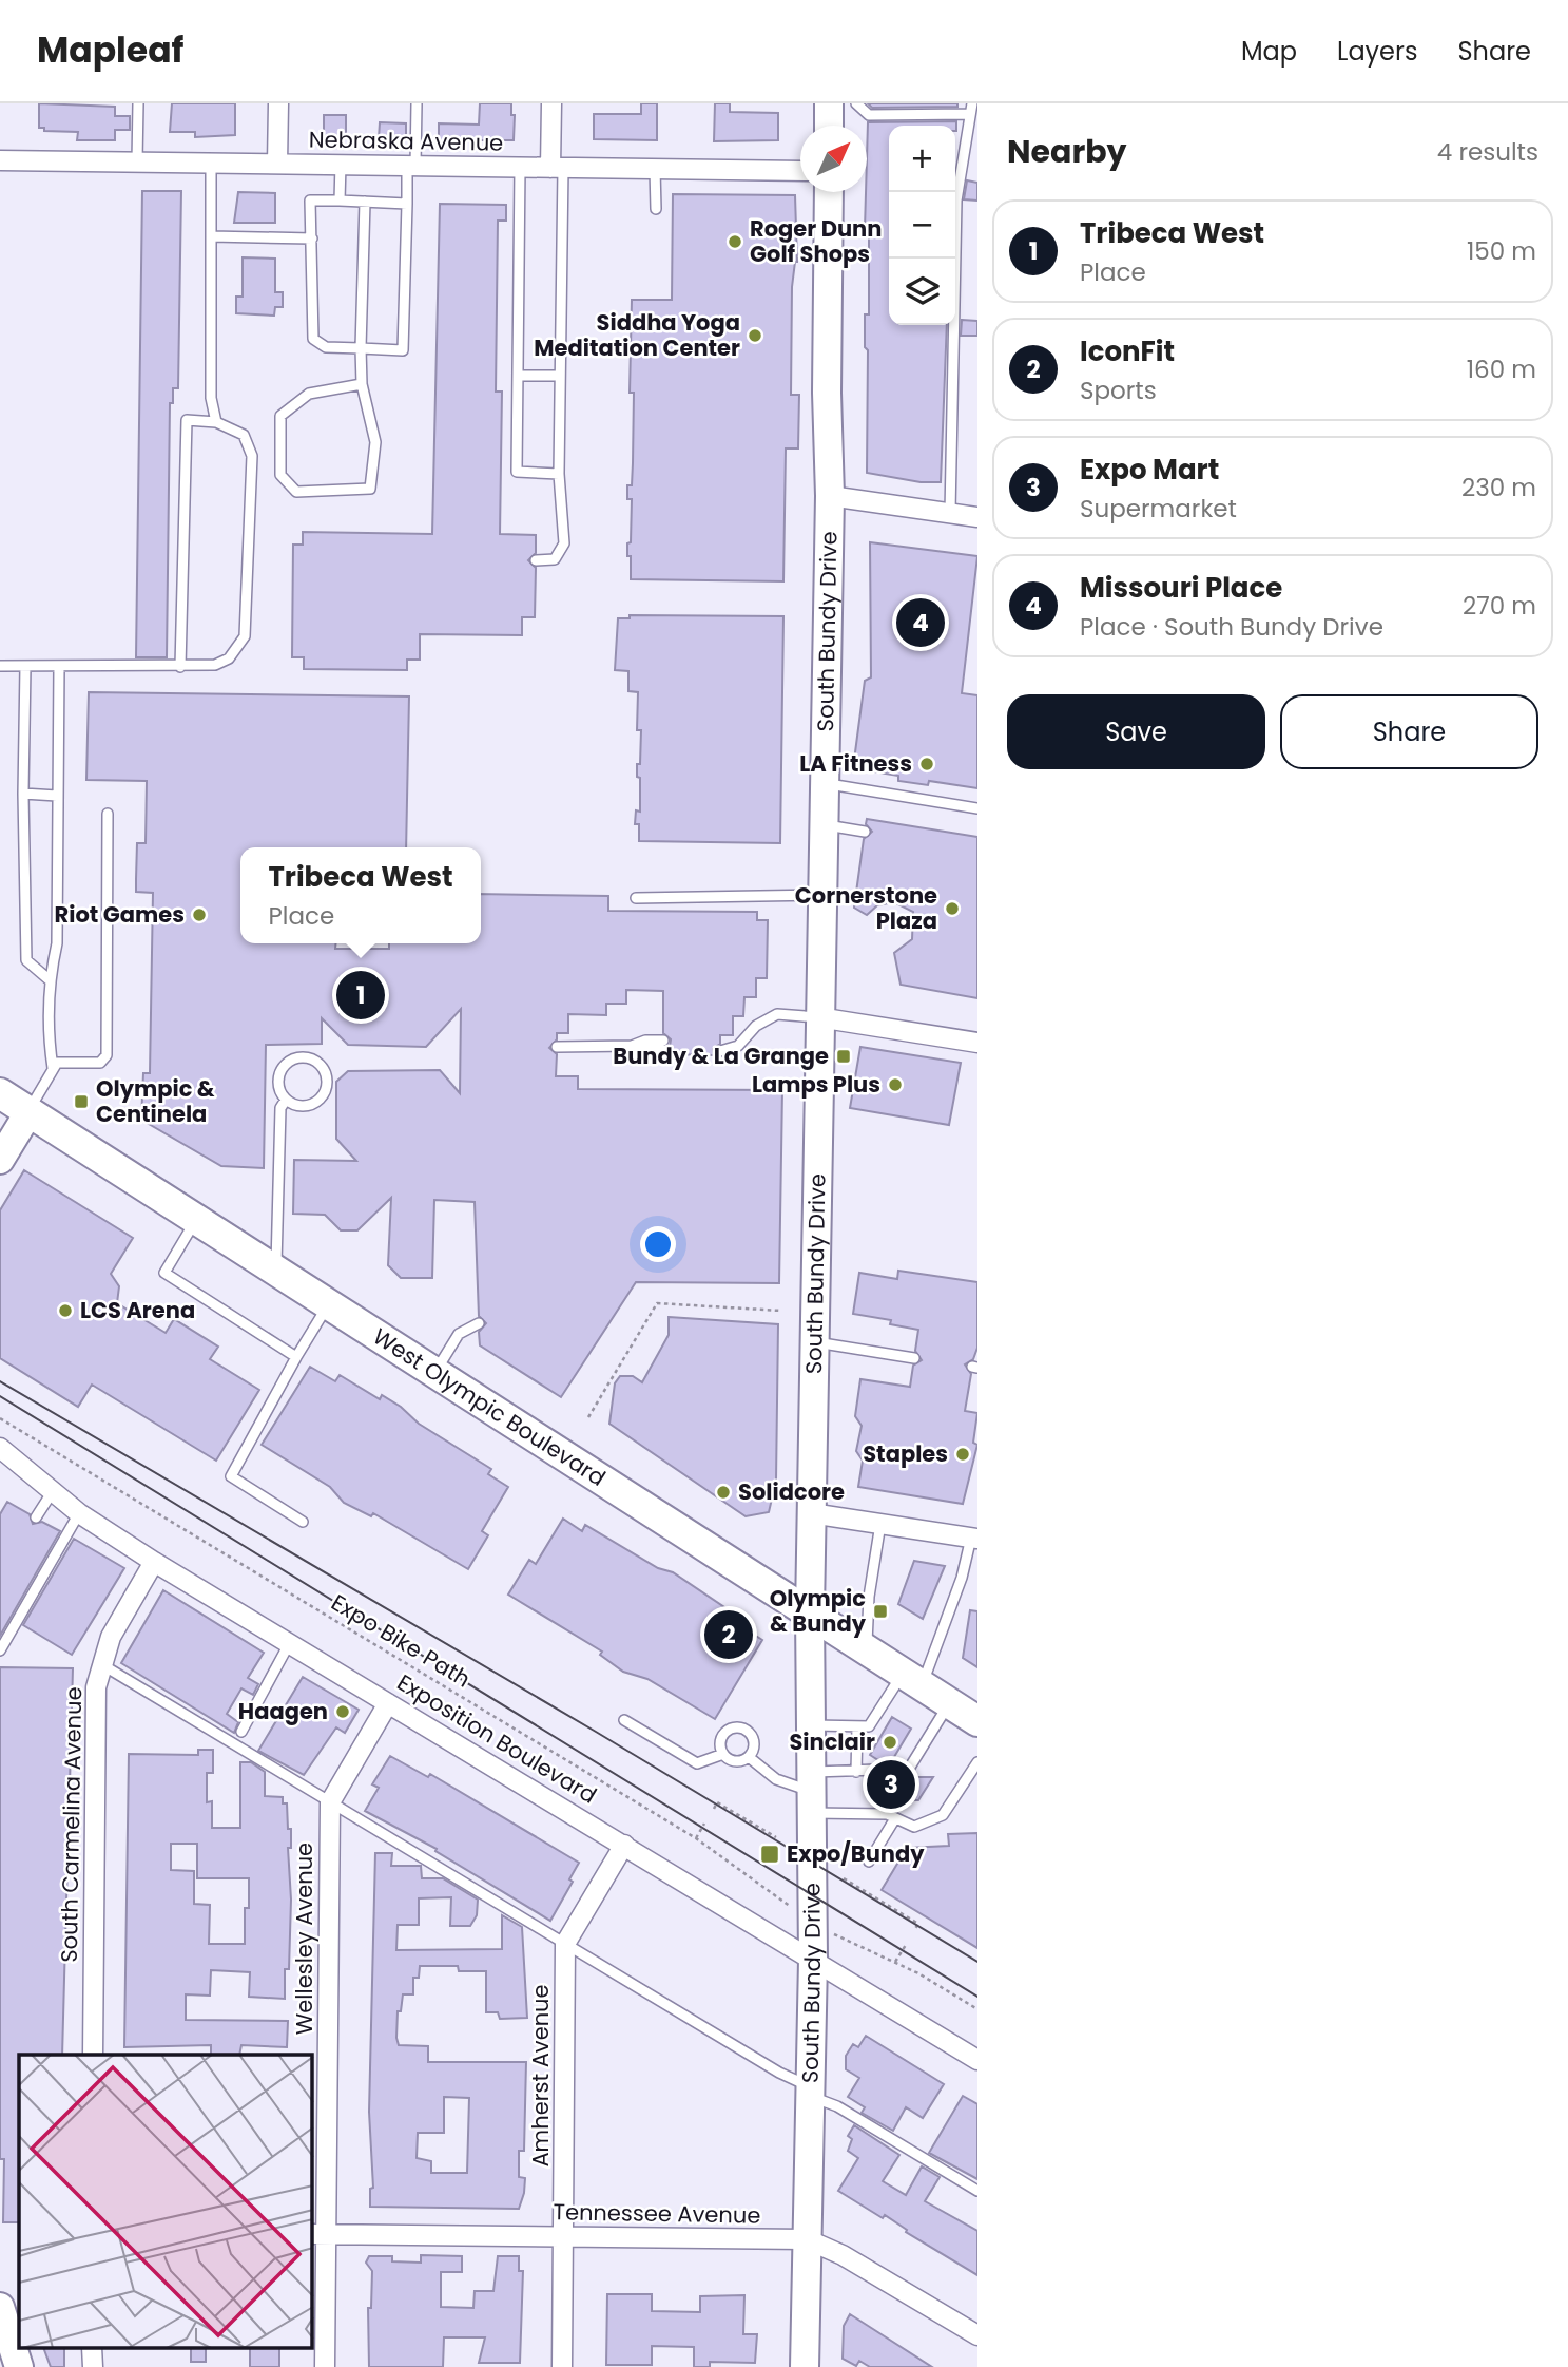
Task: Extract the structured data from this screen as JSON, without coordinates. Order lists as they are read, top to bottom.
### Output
{
  "streets": {
    "main road": ["South Bundy Drive", "West Olympic Boulevard"],
    "street": [
      "Nebraska Avenue",
      "Exposition Boulevard",
      "South Carmelina Avenue",
      "Wellesley Avenue",
      "Amherst Avenue",
      "Tennessee Avenue"
    ],
    "path": ["Expo Bike Path"]
  },
  "crossings": [
    ["South Bundy Drive", "West Olympic Boulevard"],
    ["South Bundy Drive", "Exposition Boulevard"],
    ["South Bundy Drive", "Tennessee Avenue"],
    ["Exposition Boulevard", "South Carmelina Avenue"],
    ["Exposition Boulevard", "Wellesley Avenue"],
    ["Wellesley Avenue", "Tennessee Avenue"],
    ["Amherst Avenue", "Tennessee Avenue"]
  ],
  "places": {
    "other": [
      "Roger Dunn Golf Shops",
      "Siddha Yoga Meditation Center",
      "LA Fitness",
      "Cornerstone Plaza",
      "Riot Games",
      "Lamps Plus",
      "LCS Arena",
      "Staples",
      "Solidcore",
      "Haagen",
      "Sinclair"
    ],
    "transit": [
      "Bundy & La Grange",
      "Olympic & Centinela",
      "Olympic & Bundy",
      "Expo/Bundy"
    ]
  },
  "north": "top right",
  "page": {
    "header": "Mapleaf",
    "nav": ["Map", "Layers", "Share"],
    "heading": ["Nearby", "4 results"],
    "map_buttons": ["+", "−"],
    "list": [
      {
        "mark": "1",
        "name": "Tribeca West",
        "note": "Place",
        "value": "150 m"
      },
      {
        "mark": "2",
        "name": "IconFit",
        "note": "Sports",
        "value": "160 m"
      },
      {
        "mark": "3",
        "name": "Expo Mart",
        "note": "Supermarket",
        "value": "230 m"
      },
      {
        "mark": "4",
        "name": "Missouri Place",
        "note": "Place · South Bundy Drive",
        "value": "270 m"
      }
    ],
    "pins": [
      "4",
      "1",
      "2",
      "3"
    ],
    "buttons": ["Save", "Share"],
    "popup": ["Tribeca West", "Place"]
  }
}
